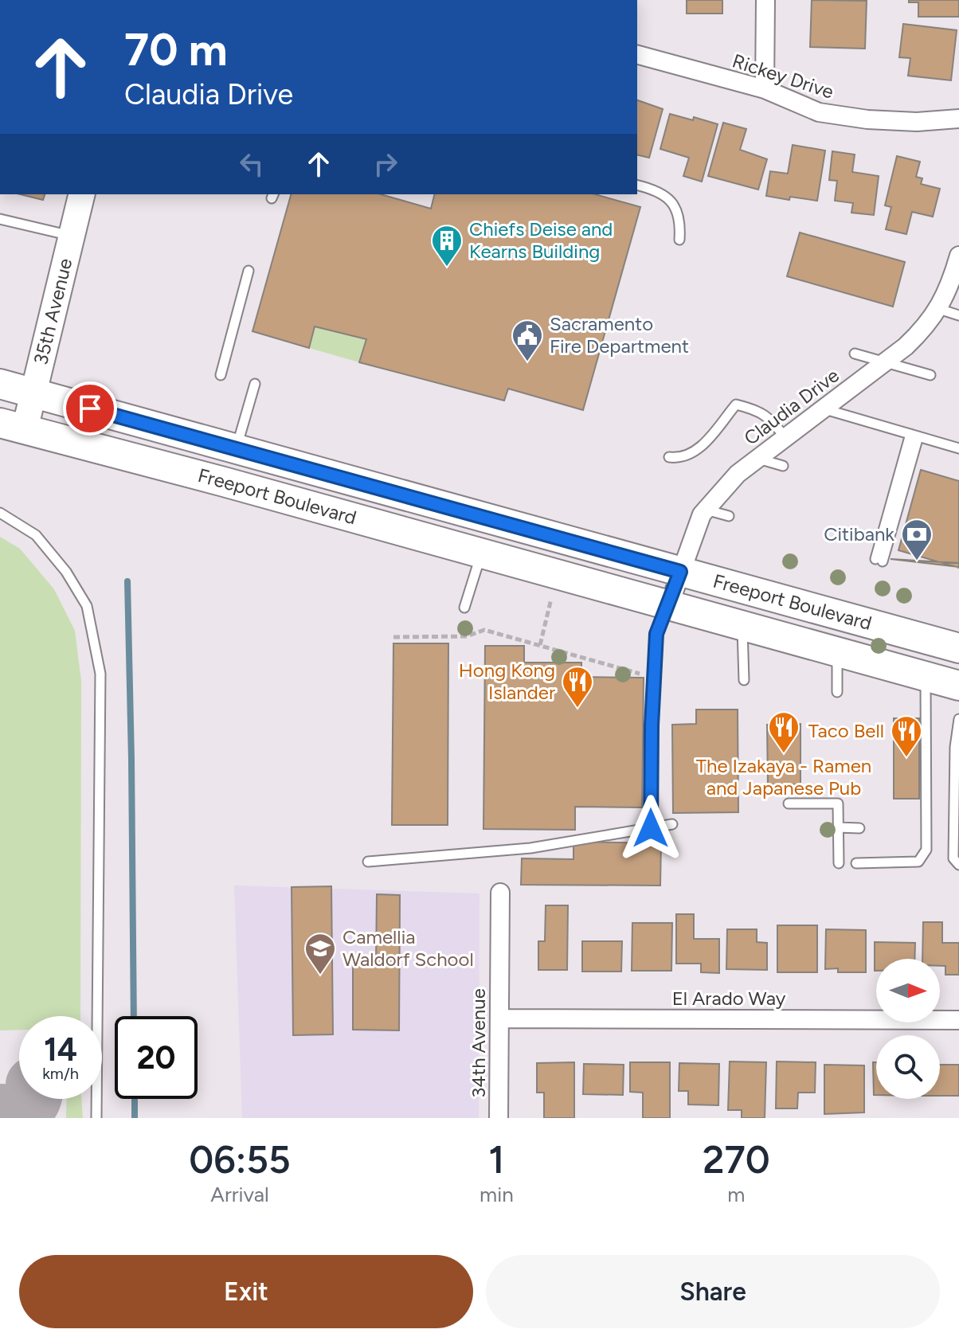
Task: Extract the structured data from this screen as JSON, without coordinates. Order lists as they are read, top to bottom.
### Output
{
  "streets": {
    "main road": ["Freeport Boulevard"],
    "street": [
      "Rickey Drive",
      "35th Avenue",
      "Claudia Drive",
      "El Arado Way",
      "34th Avenue"
    ]
  },
  "crossings": [
    ["35th Avenue", "Freeport Boulevard"],
    ["Claudia Drive", "Freeport Boulevard"],
    ["El Arado Way", "34th Avenue"]
  ],
  "places": {
    "building": ["Chiefs Deise and Kearns Building"],
    "public building": ["Sacramento Fire Department"],
    "bank": ["Citibank"],
    "restaurant": ["Hong Kong Islander", "The Izakaya - Ramen and Japanese Pub", "Taco Bell"],
    "school or university": ["Camellia Waldorf School"]
  },
  "north": "right",
  "page": {
    "turn": ["70 m", "Claudia Drive"],
    "speed": "14 km/h",
    "limit": "20",
    "eta": [
      "06:55",
      "Arrival",
      "1",
      "min",
      "270",
      "m"
    ],
    "buttons": ["Exit", "Share"]
  }
}
